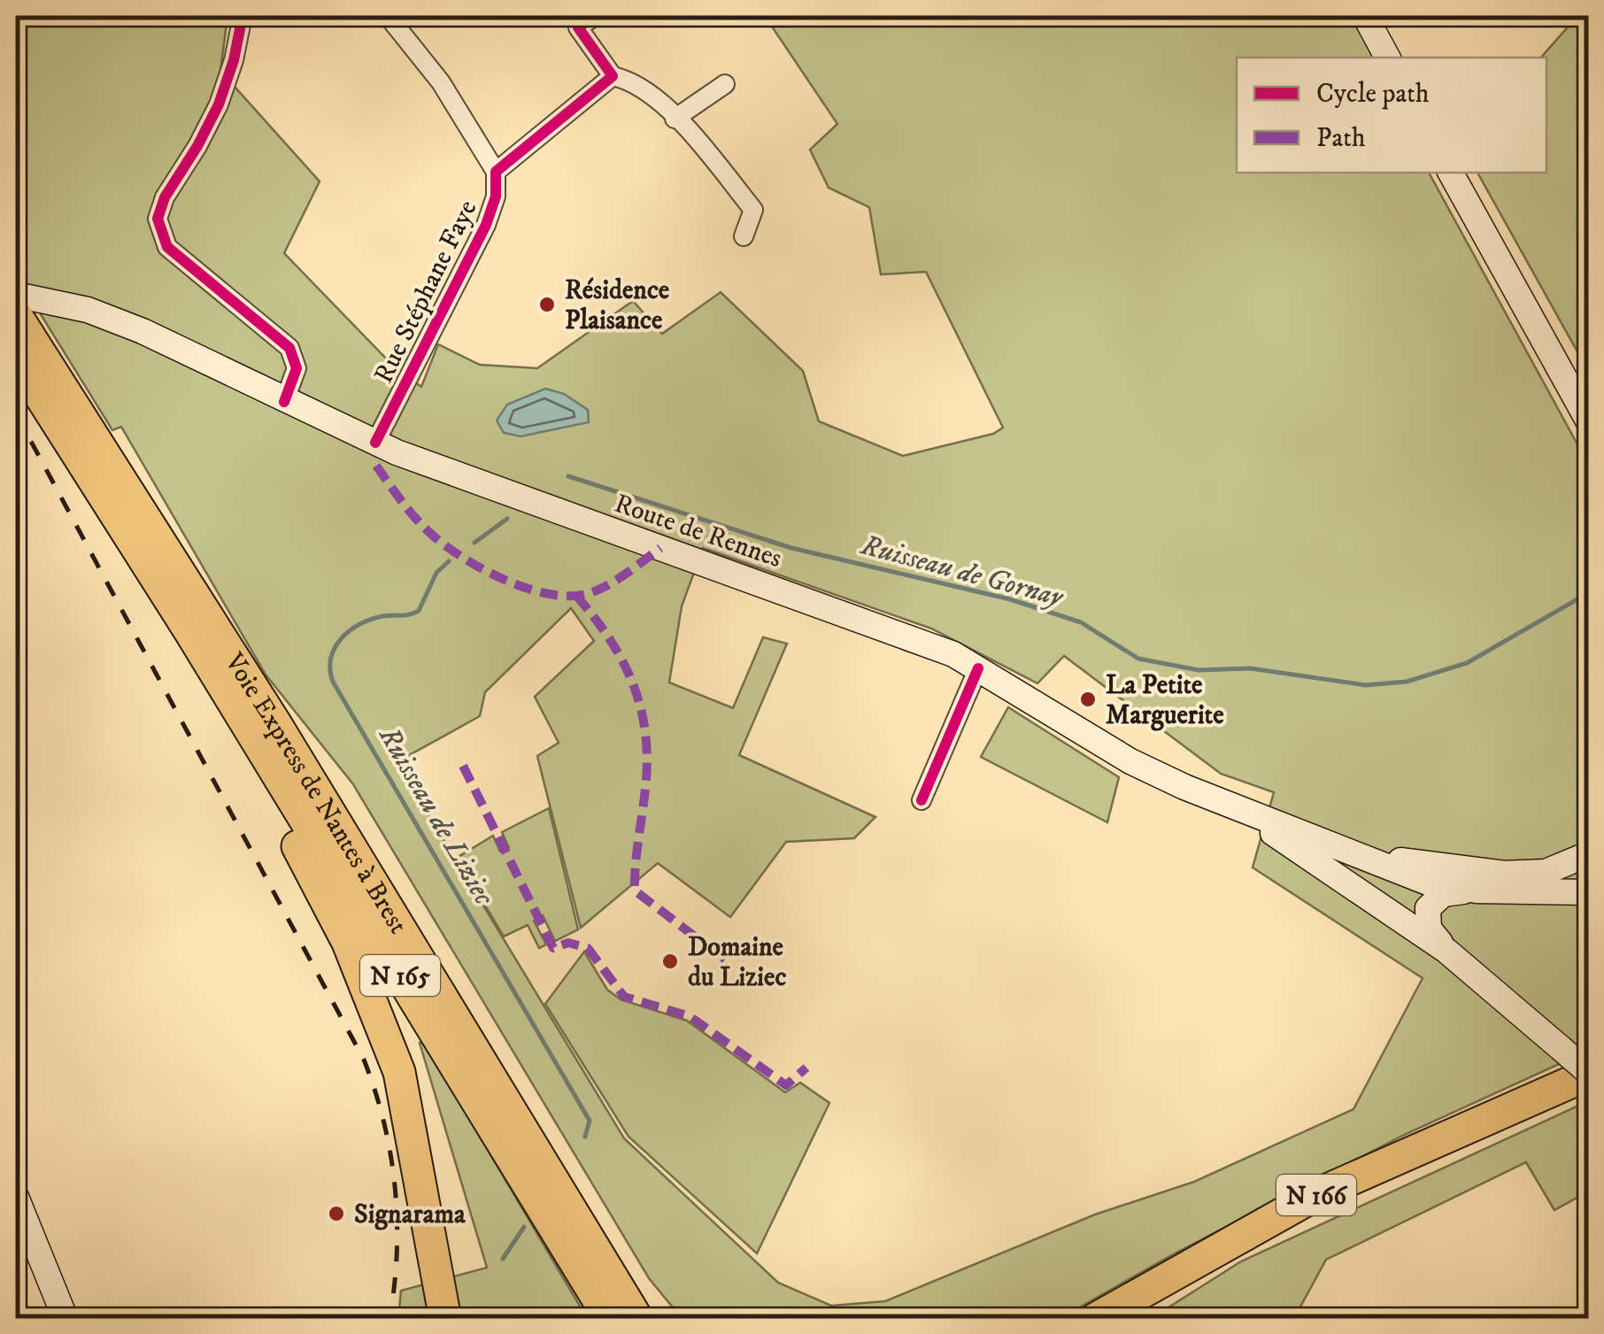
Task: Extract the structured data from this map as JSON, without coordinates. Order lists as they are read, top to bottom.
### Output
{
  "streets": {
    "highway": ["Voie Express de Nantes à Brest", "N 165", "N 166"],
    "main road": ["Route de Rennes"],
    "street": ["Rue Stéphane Faye"]
  },
  "crossings": [
    ["Rue Stéphane Faye", "Route de Rennes"],
    ["Route de Rennes", "Voie Express de Nantes à Brest"]
  ],
  "water": ["Ruisseau de Gornay", "Ruisseau de Liziec"],
  "places": [
    "Résidence Plaisance",
    "La Petite Marguerite",
    "Domaine du Liziec",
    "Signarama"
  ],
  "legend": ["Cycle path", "Path"]
}
